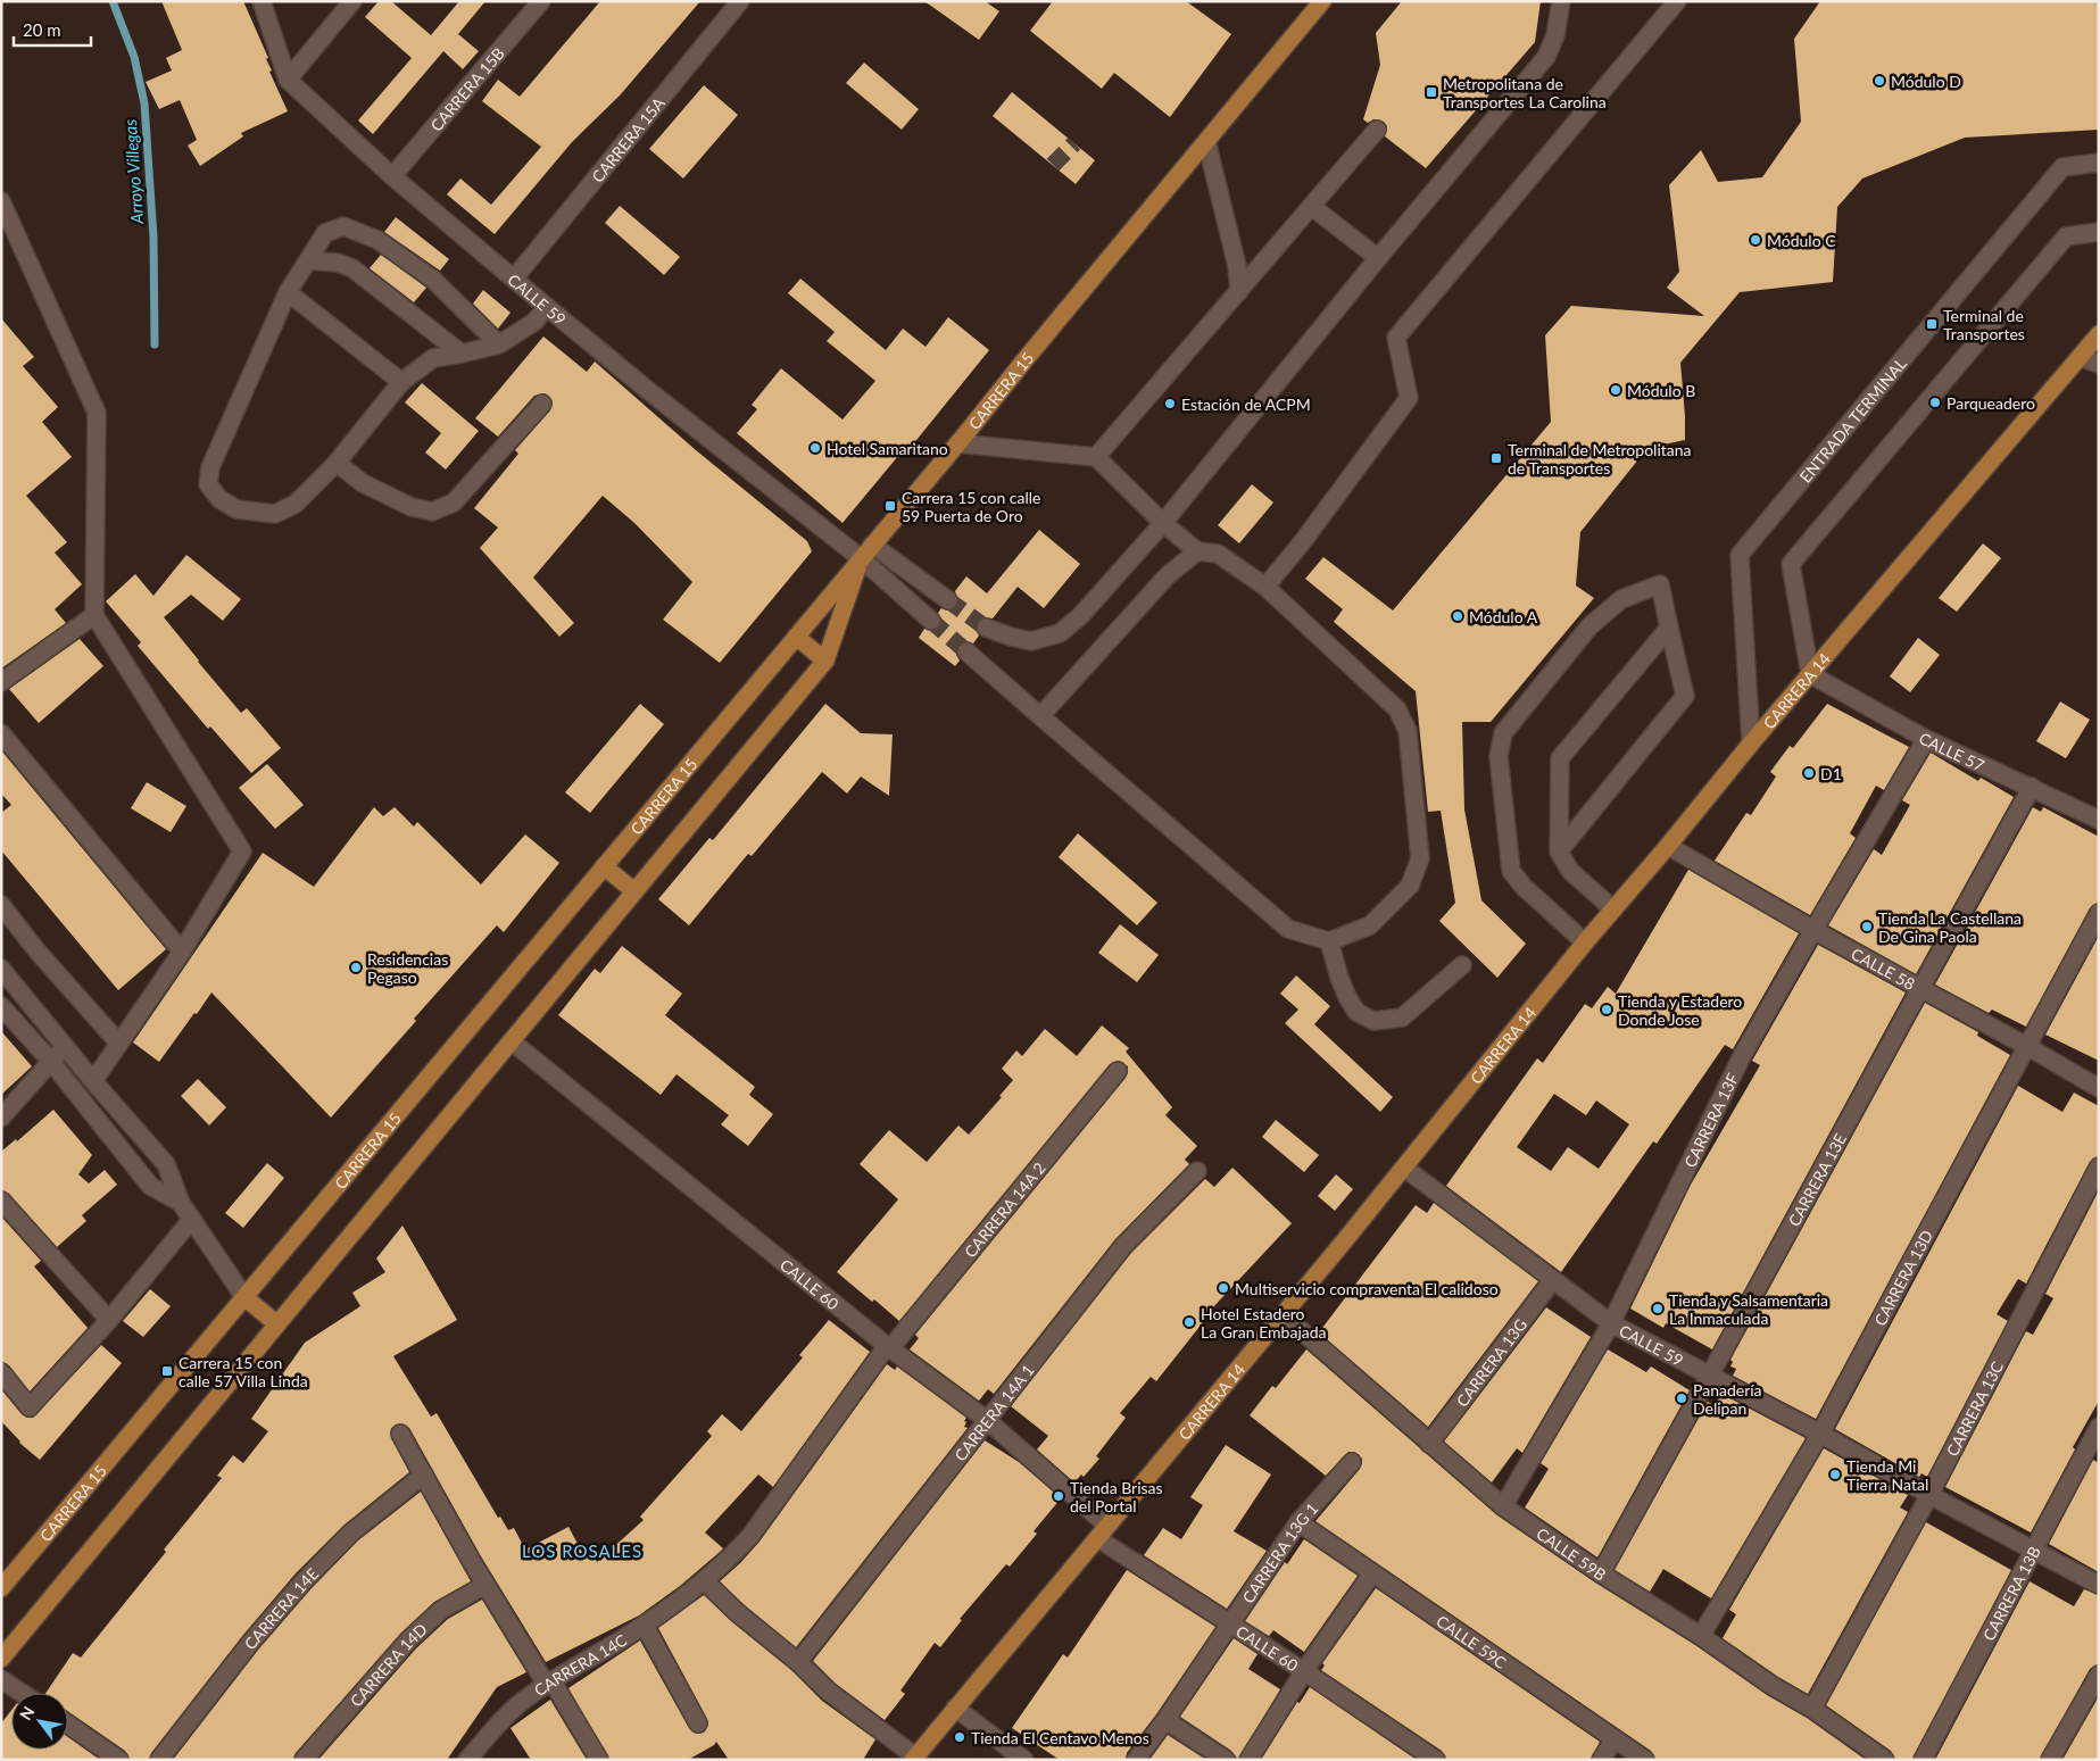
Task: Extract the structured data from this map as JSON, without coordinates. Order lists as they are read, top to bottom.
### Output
{
  "streets": {
    "main road": ["CARRERA 15", "CARRERA 14"],
    "street": [
      "CARRERA 15B",
      "CARRERA 15A",
      "CALLE 59",
      "ENTRADA TERMINAL",
      "CALLE 57",
      "CALLE 58",
      "CARRERA 13F",
      "CARRERA 13E",
      "CARRERA 14A 2",
      "CARRERA 13D",
      "CALLE 60",
      "CARRERA 13G",
      "CARRERA 13C",
      "CARRERA 14A 1",
      "CARRERA 13G 1",
      "CALLE 59B",
      "CARRERA 13B",
      "CARRERA 14E",
      "CALLE 59C",
      "CARRERA 14C",
      "CARRERA 14D"
    ]
  },
  "crossings": [
    ["CARRERA 15B", "CALLE 59"],
    ["CARRERA 15A", "CALLE 59"],
    ["CALLE 59", "CARRERA 15"],
    ["CALLE 59", "CARRERA 14"],
    ["CALLE 59", "CARRERA 13F"],
    ["CALLE 59", "CARRERA 13E"],
    ["CALLE 59", "CARRERA 13D"],
    ["CALLE 59", "CARRERA 13G"],
    ["CALLE 59", "CARRERA 13C"],
    ["CALLE 59", "CARRERA 13B"],
    ["ENTRADA TERMINAL", "CARRERA 14"],
    ["CARRERA 14", "CALLE 57"],
    ["CARRERA 14", "CALLE 58"],
    ["CARRERA 14", "CALLE 60"],
    ["CARRERA 14", "CALLE 59B"],
    ["CALLE 57", "CARRERA 13F"],
    ["CALLE 57", "CARRERA 13E"],
    ["CALLE 58", "CARRERA 13F"],
    ["CALLE 58", "CARRERA 13E"],
    ["CALLE 58", "CARRERA 13D"],
    ["CARRERA 13F", "CALLE 59B"],
    ["CARRERA 13E", "CALLE 59B"],
    ["CARRERA 14A 2", "CALLE 60"],
    ["CARRERA 14A 2", "CARRERA 14C"],
    ["CARRERA 13D", "CALLE 59B"],
    ["CALLE 60", "CARRERA 14A 1"],
    ["CALLE 60", "CARRERA 13G 1"],
    ["CARRERA 13G", "CALLE 59B"],
    ["CARRERA 13C", "CALLE 59B"],
    ["CARRERA 13G 1", "CALLE 59C"]
  ],
  "districts": ["LOS ROSALES"],
  "water": ["Arroyo Villegas"],
  "places": {
    "other": [
      "Módulo D",
      "Módulo C",
      "Módulo B",
      "Parqueadero",
      "Estación de ACPM",
      "Hotel Samaritano",
      "Módulo A",
      "D1",
      "Tienda La Castellana De Gina Paola",
      "Residencias Pegaso",
      "Tienda y Estadero Donde Jose",
      "Multiservicio compraventa El calidoso",
      "Tienda y Salsamentaria La Inmaculada",
      "Hotel Estadero La Gran Embajada",
      "Panadería Delipan",
      "Tienda Mi Tierra Natal",
      "Tienda Brisas del Portal",
      "Tienda El Centavo Menos"
    ],
    "transit": [
      "Metropolitana de Transportes La Carolina",
      "Terminal de Transportes",
      "Terminal de Metropolitana de Transportes",
      "Carrera 15 con calle 59 Puerta de Oro",
      "Carrera 15 con calle 57 Villa Linda"
    ]
  },
  "scale_bar": "20 m",
  "north": "top left"
}
